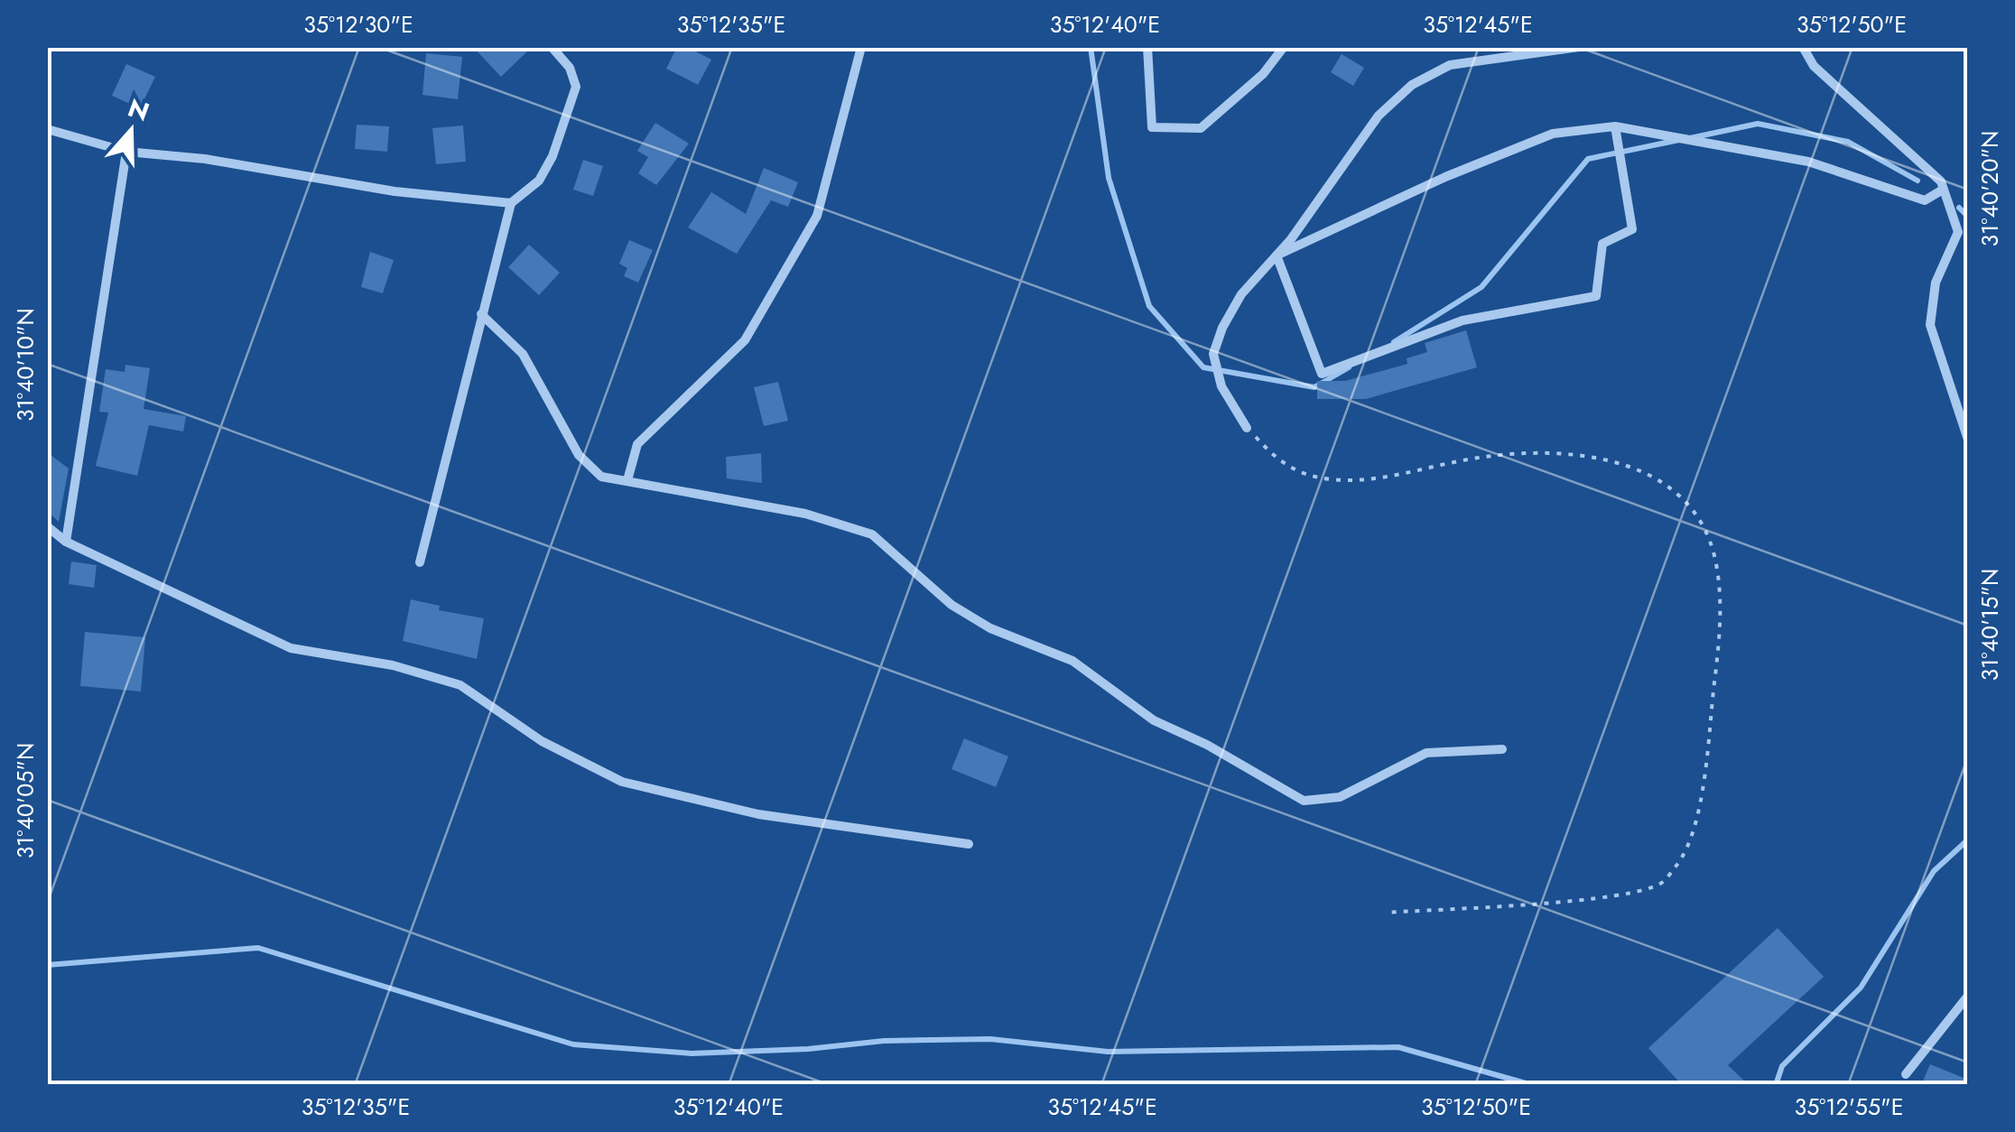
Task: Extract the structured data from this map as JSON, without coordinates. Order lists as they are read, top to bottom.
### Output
{
  "north": "top",
  "coordinates": [
    "35°12'30\"E",
    "35°12'35\"E",
    "35°12'40\"E",
    "35°12'45\"E",
    "35°12'50\"E",
    "31°40'20\"N",
    "31°40'10\"N",
    "31°40'15\"N",
    "31°40'05\"N",
    "35°12'55\"E"
  ]
}
